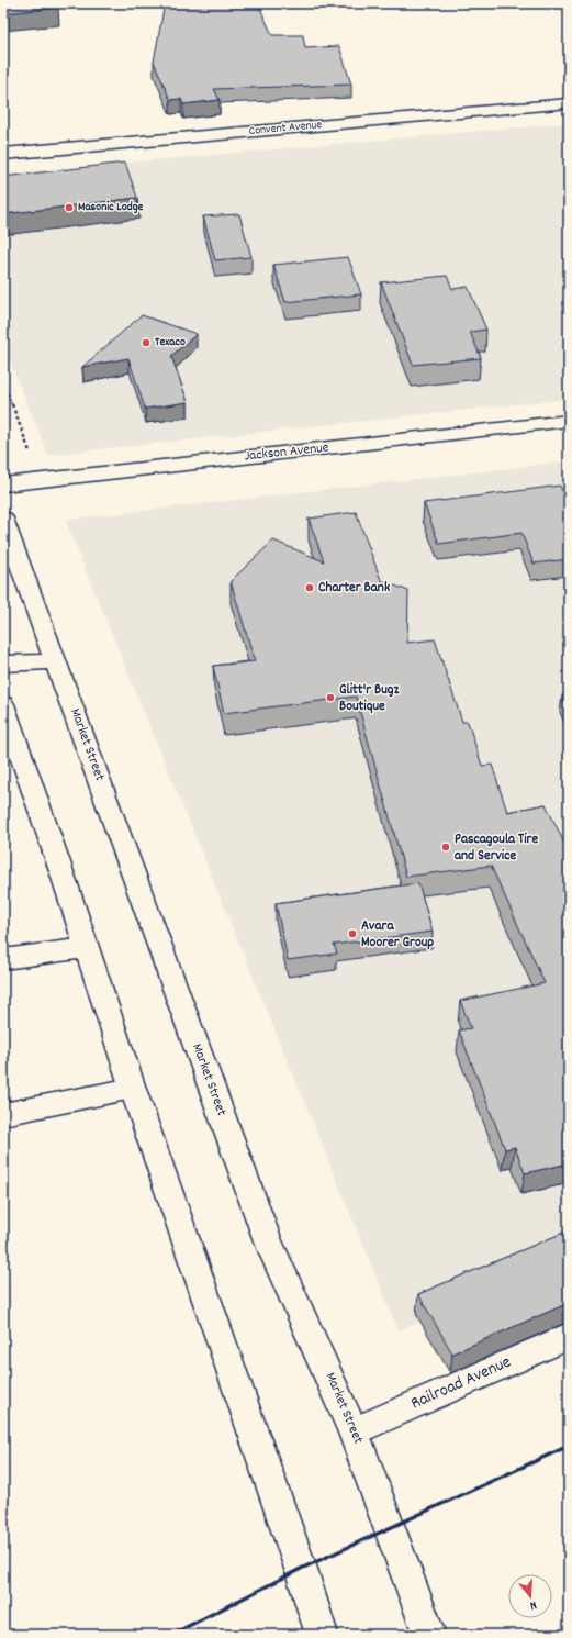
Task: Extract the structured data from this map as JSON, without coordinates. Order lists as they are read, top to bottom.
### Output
{
  "streets": {
    "main road": [
      "Convent Avenue",
      "Jackson Avenue",
      "Market Street",
      "Railroad Avenue"
    ]
  },
  "crossings": [
    ["Market Street", "Railroad Avenue"]
  ],
  "places": [
    "Masonic Lodge",
    "Texaco",
    "Charter Bank",
    "Glitt'r Bugz Boutique",
    "Pascagoula Tire and Service",
    "Avara Moorer Group"
  ],
  "north": "bottom"
}
